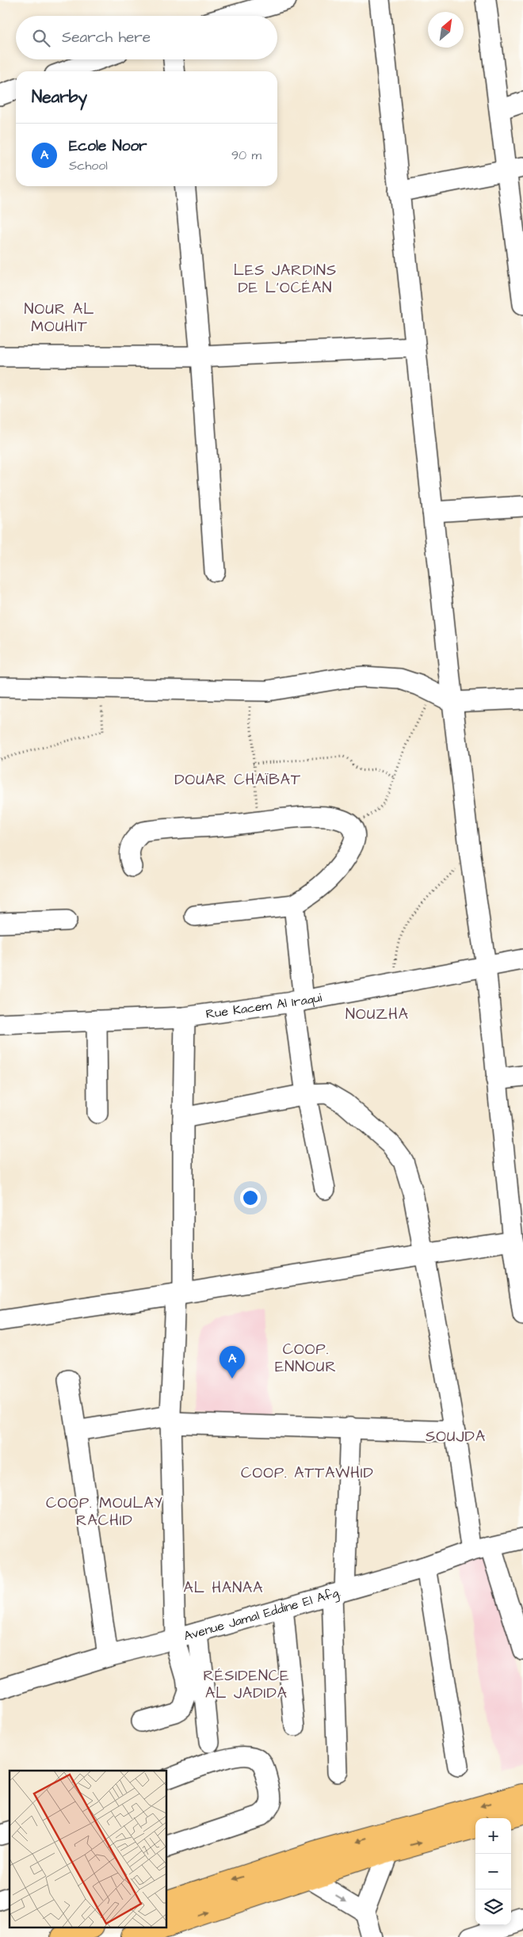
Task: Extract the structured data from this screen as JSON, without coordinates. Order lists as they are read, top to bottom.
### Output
{
  "streets": {
    "street": ["Rue Kacem Al Iraqui", "Avenue Jamal Eddine El Afg."]
  },
  "districts": [
    "LES JARDINS DE L'OCÉAN",
    "NOUR AL MOUHIT",
    "DOUAR CHAÏBAT",
    "NOUZHA",
    "COOP. ENNOUR",
    "SOUJDA",
    "COOP. ATTAWHID",
    "COOP. MOULAY RACHID",
    "AL HANAA",
    "RÉSIDENCE AL JADIDA"
  ],
  "north": "top right",
  "page": {
    "search": "Search here",
    "heading": "Nearby",
    "list": [
      {
        "mark": "A",
        "name": "Ecole Noor",
        "note": "School",
        "value": "90 m"
      }
    ],
    "pins": "A",
    "map_buttons": ["+", "−"]
  }
}
